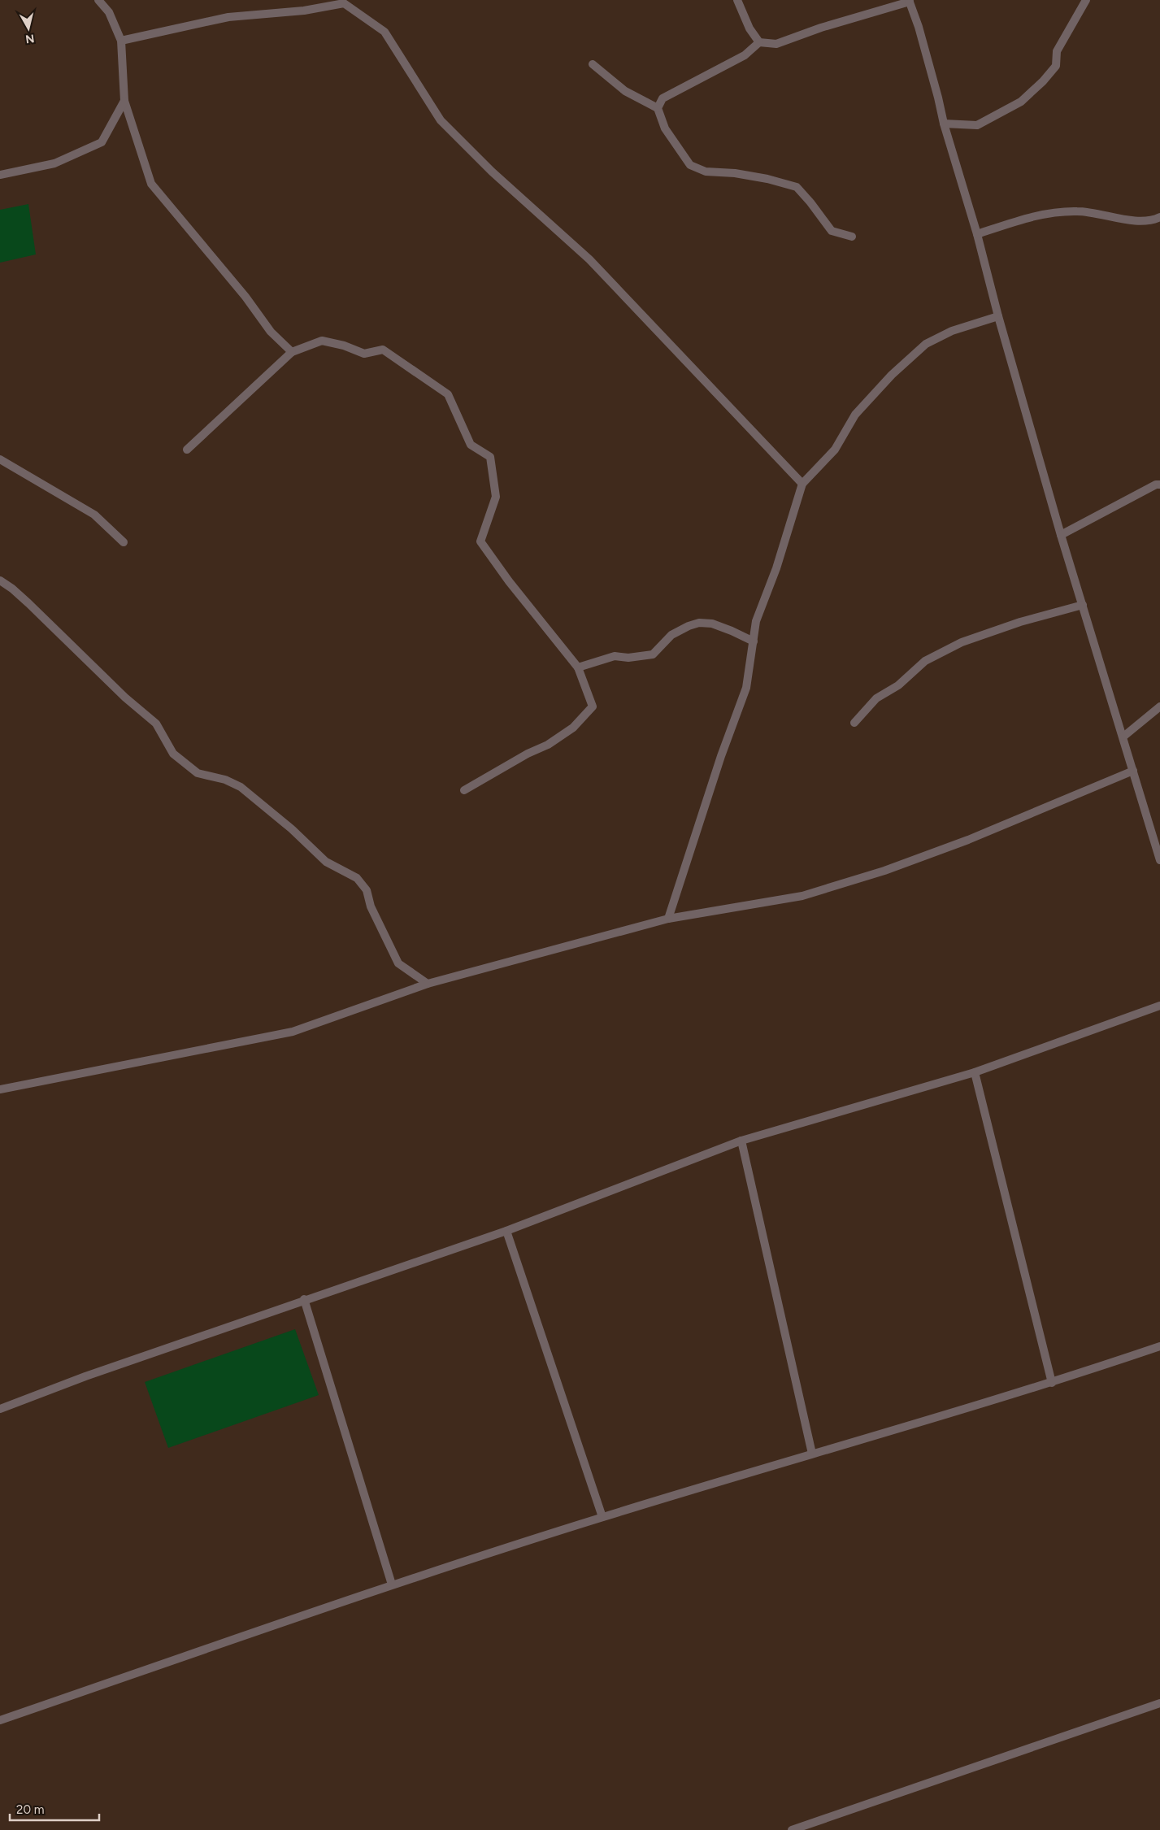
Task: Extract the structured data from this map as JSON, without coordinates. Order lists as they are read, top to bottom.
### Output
{
  "scale_bar": "20 m",
  "north": "bottom"
}
